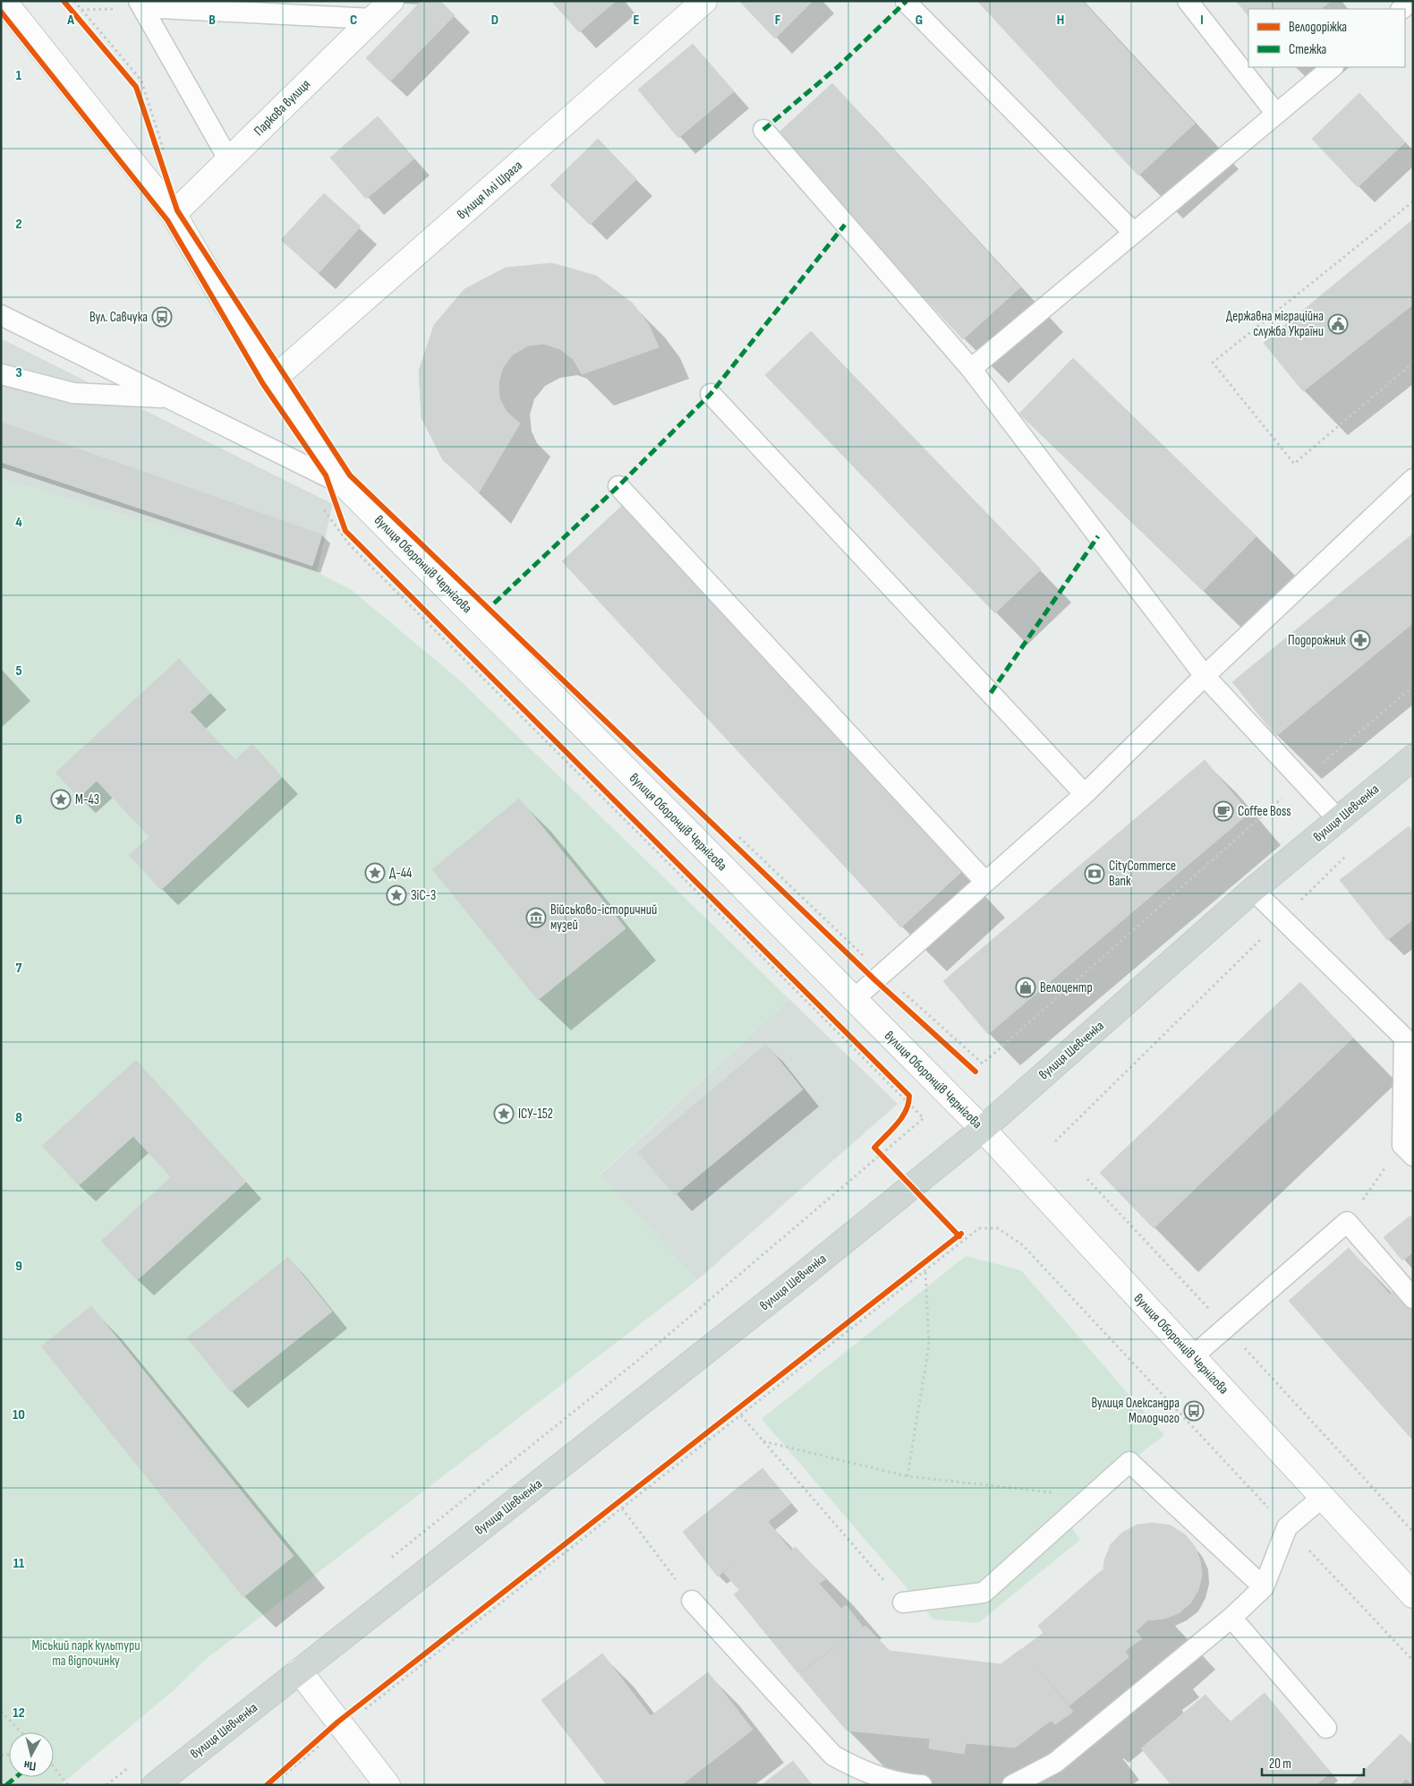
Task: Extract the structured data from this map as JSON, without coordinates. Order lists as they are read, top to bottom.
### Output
{
  "streets": {
    "main road": ["вулиця Шевченка"],
    "street": ["Паркова вулиця", "вулиця Іллі Шрага", "вулиця Оборонців Чернігова"]
  },
  "crossings": [
    ["Паркова вулиця", "вулиця Оборонців Чернігова"],
    ["вулиця Іллі Шрага", "вулиця Оборонців Чернігова"],
    ["вулиця Оборонців Чернігова", "вулиця Шевченка"]
  ],
  "parks": ["Міський парк культури та відпочинку"],
  "places": {
    "bus stop": ["Вул. Савчука", "Вулиця Олександра Молодчого"],
    "public building": ["Державна міграційна служба України"],
    "pharmacy": ["Подорожник"],
    "place": [
      "М-43",
      "Д-44",
      "ЗіС-3",
      "ІСУ-152"
    ],
    "cafe": ["Coffee Boss"],
    "bank": ["CityCommerce Bank"],
    "museum": ["Військово-історичний музей"],
    "shop": ["Велоцентр"]
  },
  "legend": ["Велодоріжка", "Стежка"],
  "scale_bar": "20 m",
  "north": "bottom",
  "grid": {
    "columns": [
      "A",
      "B",
      "C",
      "D",
      "E",
      "F",
      "G",
      "H",
      "I"
    ],
    "rows": [
      "1",
      "2",
      "3",
      "4",
      "5",
      "6",
      "7",
      "8",
      "9",
      "10",
      "11",
      "12"
    ]
  }
}
